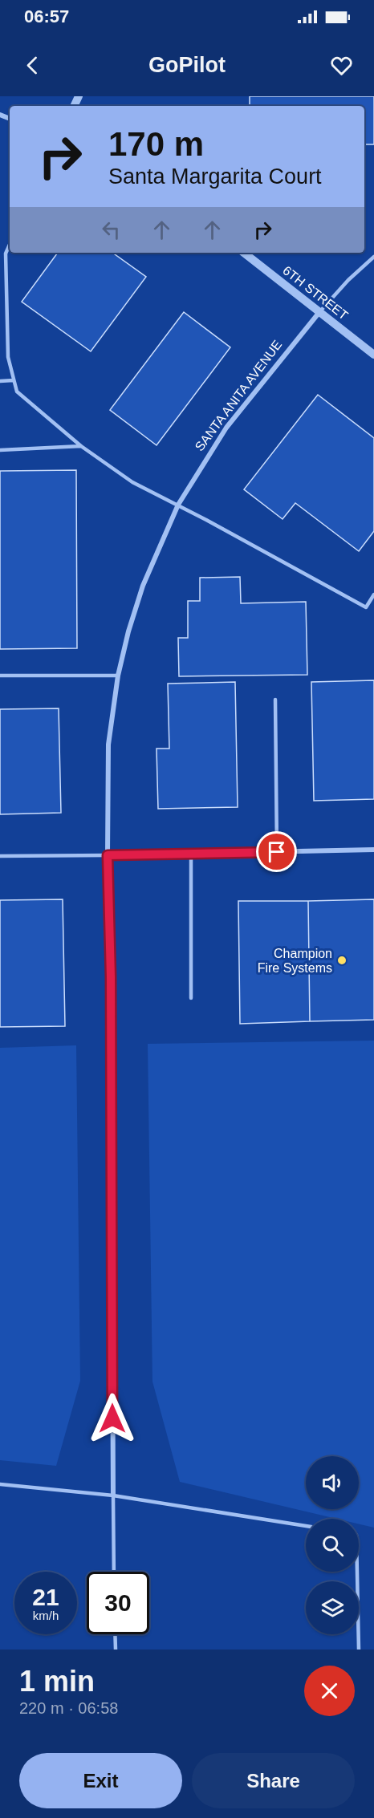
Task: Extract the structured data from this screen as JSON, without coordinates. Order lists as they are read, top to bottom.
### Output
{
  "streets": {
    "street": ["6TH STREET", "SANTA ANITA AVENUE"]
  },
  "crossings": [
    ["6TH STREET", "SANTA ANITA AVENUE"]
  ],
  "places": ["Champion Fire Systems"],
  "page": {
    "status": "06:57",
    "header": "GoPilot",
    "turn": ["170 m", "Santa Margarita Court"],
    "speed": "21 km/h",
    "limit": "30",
    "heading": ["1 min", "220 m · 06:58"],
    "buttons": ["Exit", "Share"]
  }
}
